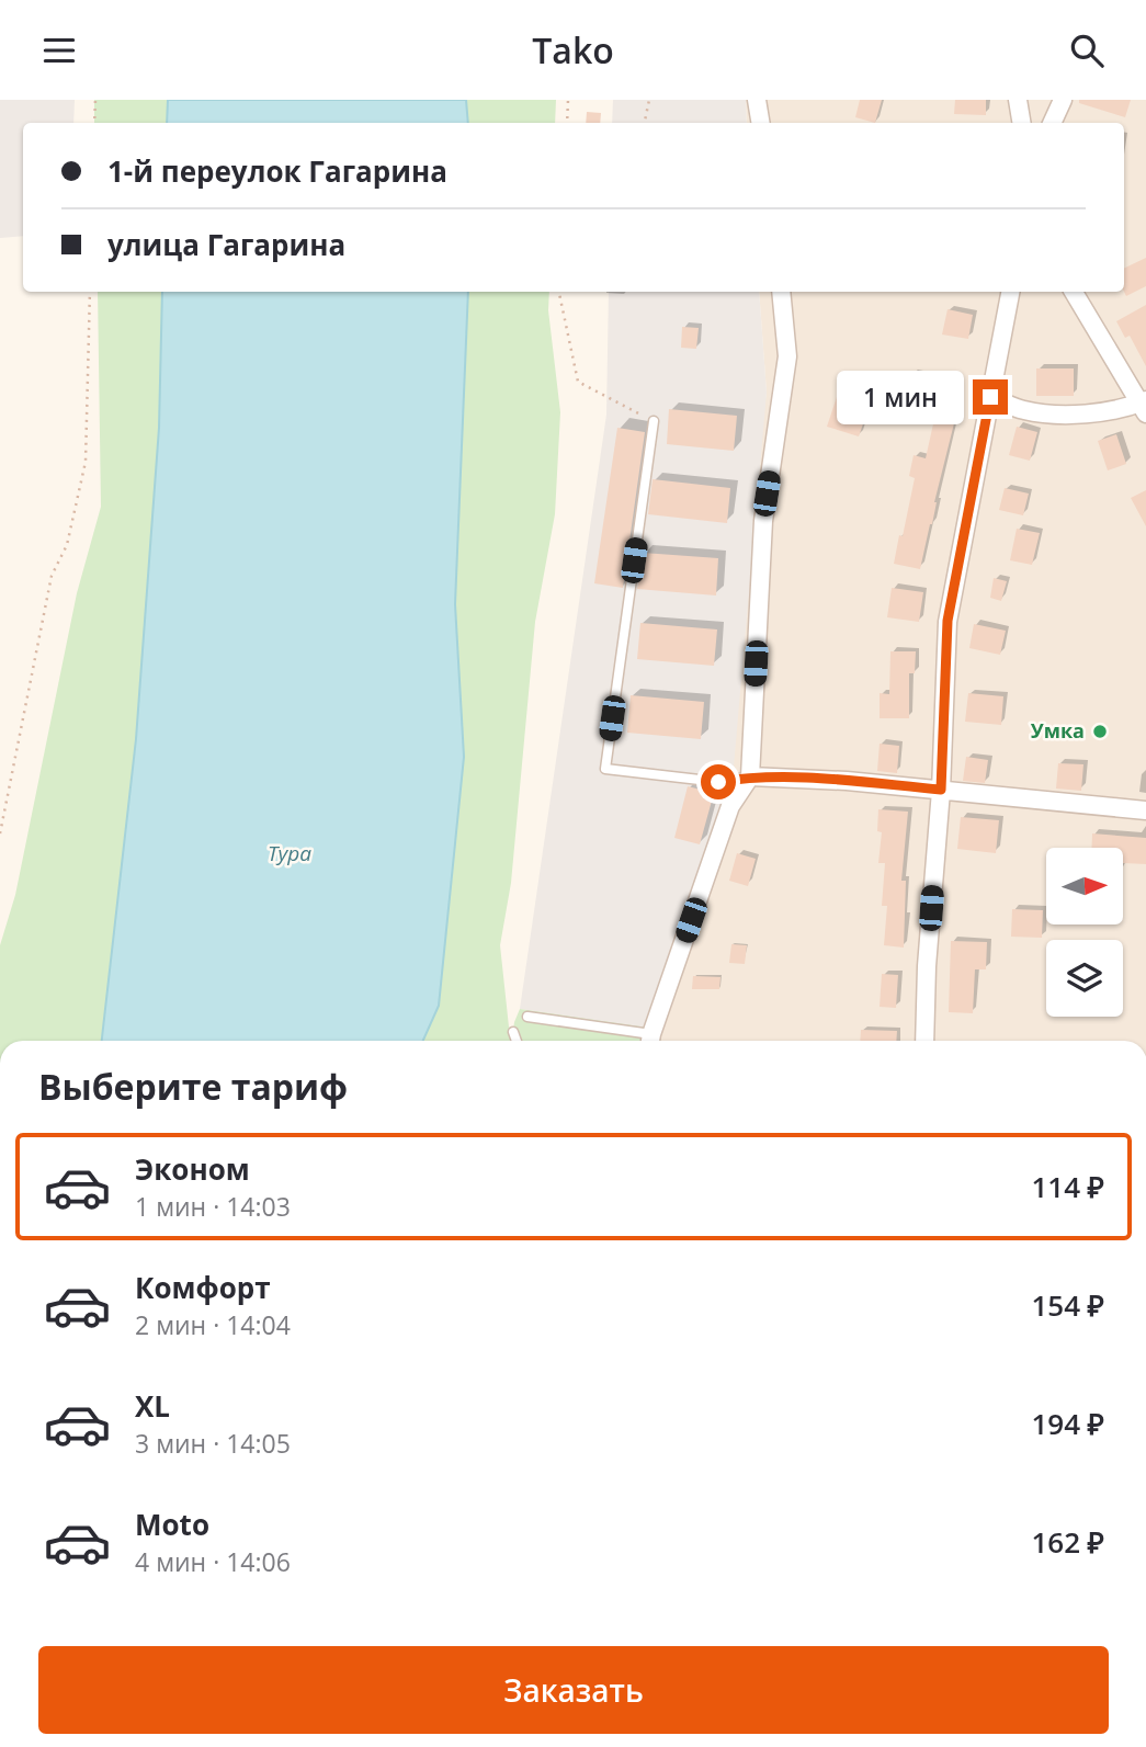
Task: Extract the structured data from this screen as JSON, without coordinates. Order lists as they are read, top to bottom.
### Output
{
  "water": ["Тура"],
  "places": ["Умка"],
  "north": "right",
  "page": {
    "header": "Tako",
    "banner": ["1-й переулок Гагарина", "улица Гагарина"],
    "bubble": "1 мин",
    "heading": "Выберите тариф",
    "list": [
      {
        "name": "Эконом",
        "note": "1 мин · 14:03",
        "value": "114 ₽"
      },
      {
        "name": "Комфорт",
        "note": "2 мин · 14:04",
        "value": "154 ₽"
      },
      {
        "name": "XL",
        "note": "3 мин · 14:05",
        "value": "194 ₽"
      },
      {
        "name": "Moto",
        "note": "4 мин · 14:06",
        "value": "162 ₽"
      }
    ],
    "buttons": "Заказать"
  }
}
